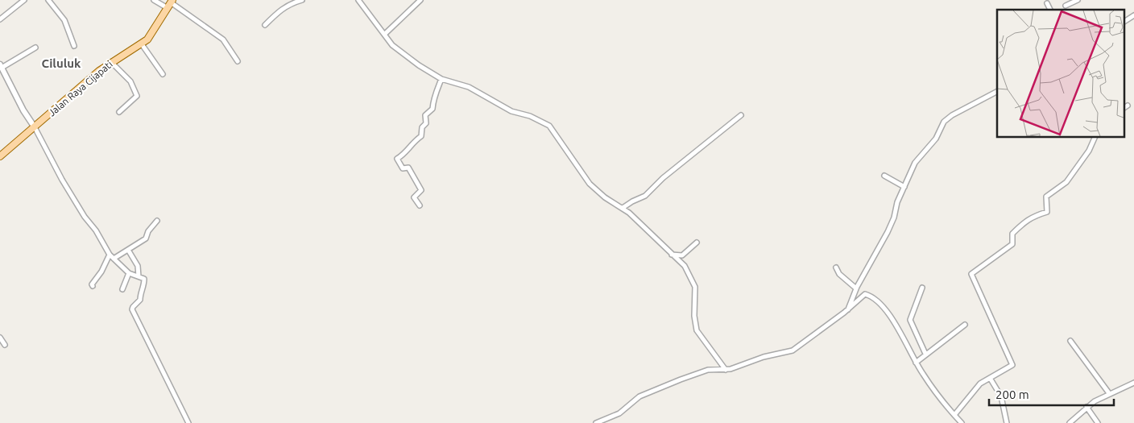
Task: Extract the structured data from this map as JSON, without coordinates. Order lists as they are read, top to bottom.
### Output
{
  "streets": {
    "main road": ["Jalan Raya Cijapati"]
  },
  "districts": ["Ciluluk"],
  "scale_bar": "200 m"
}
